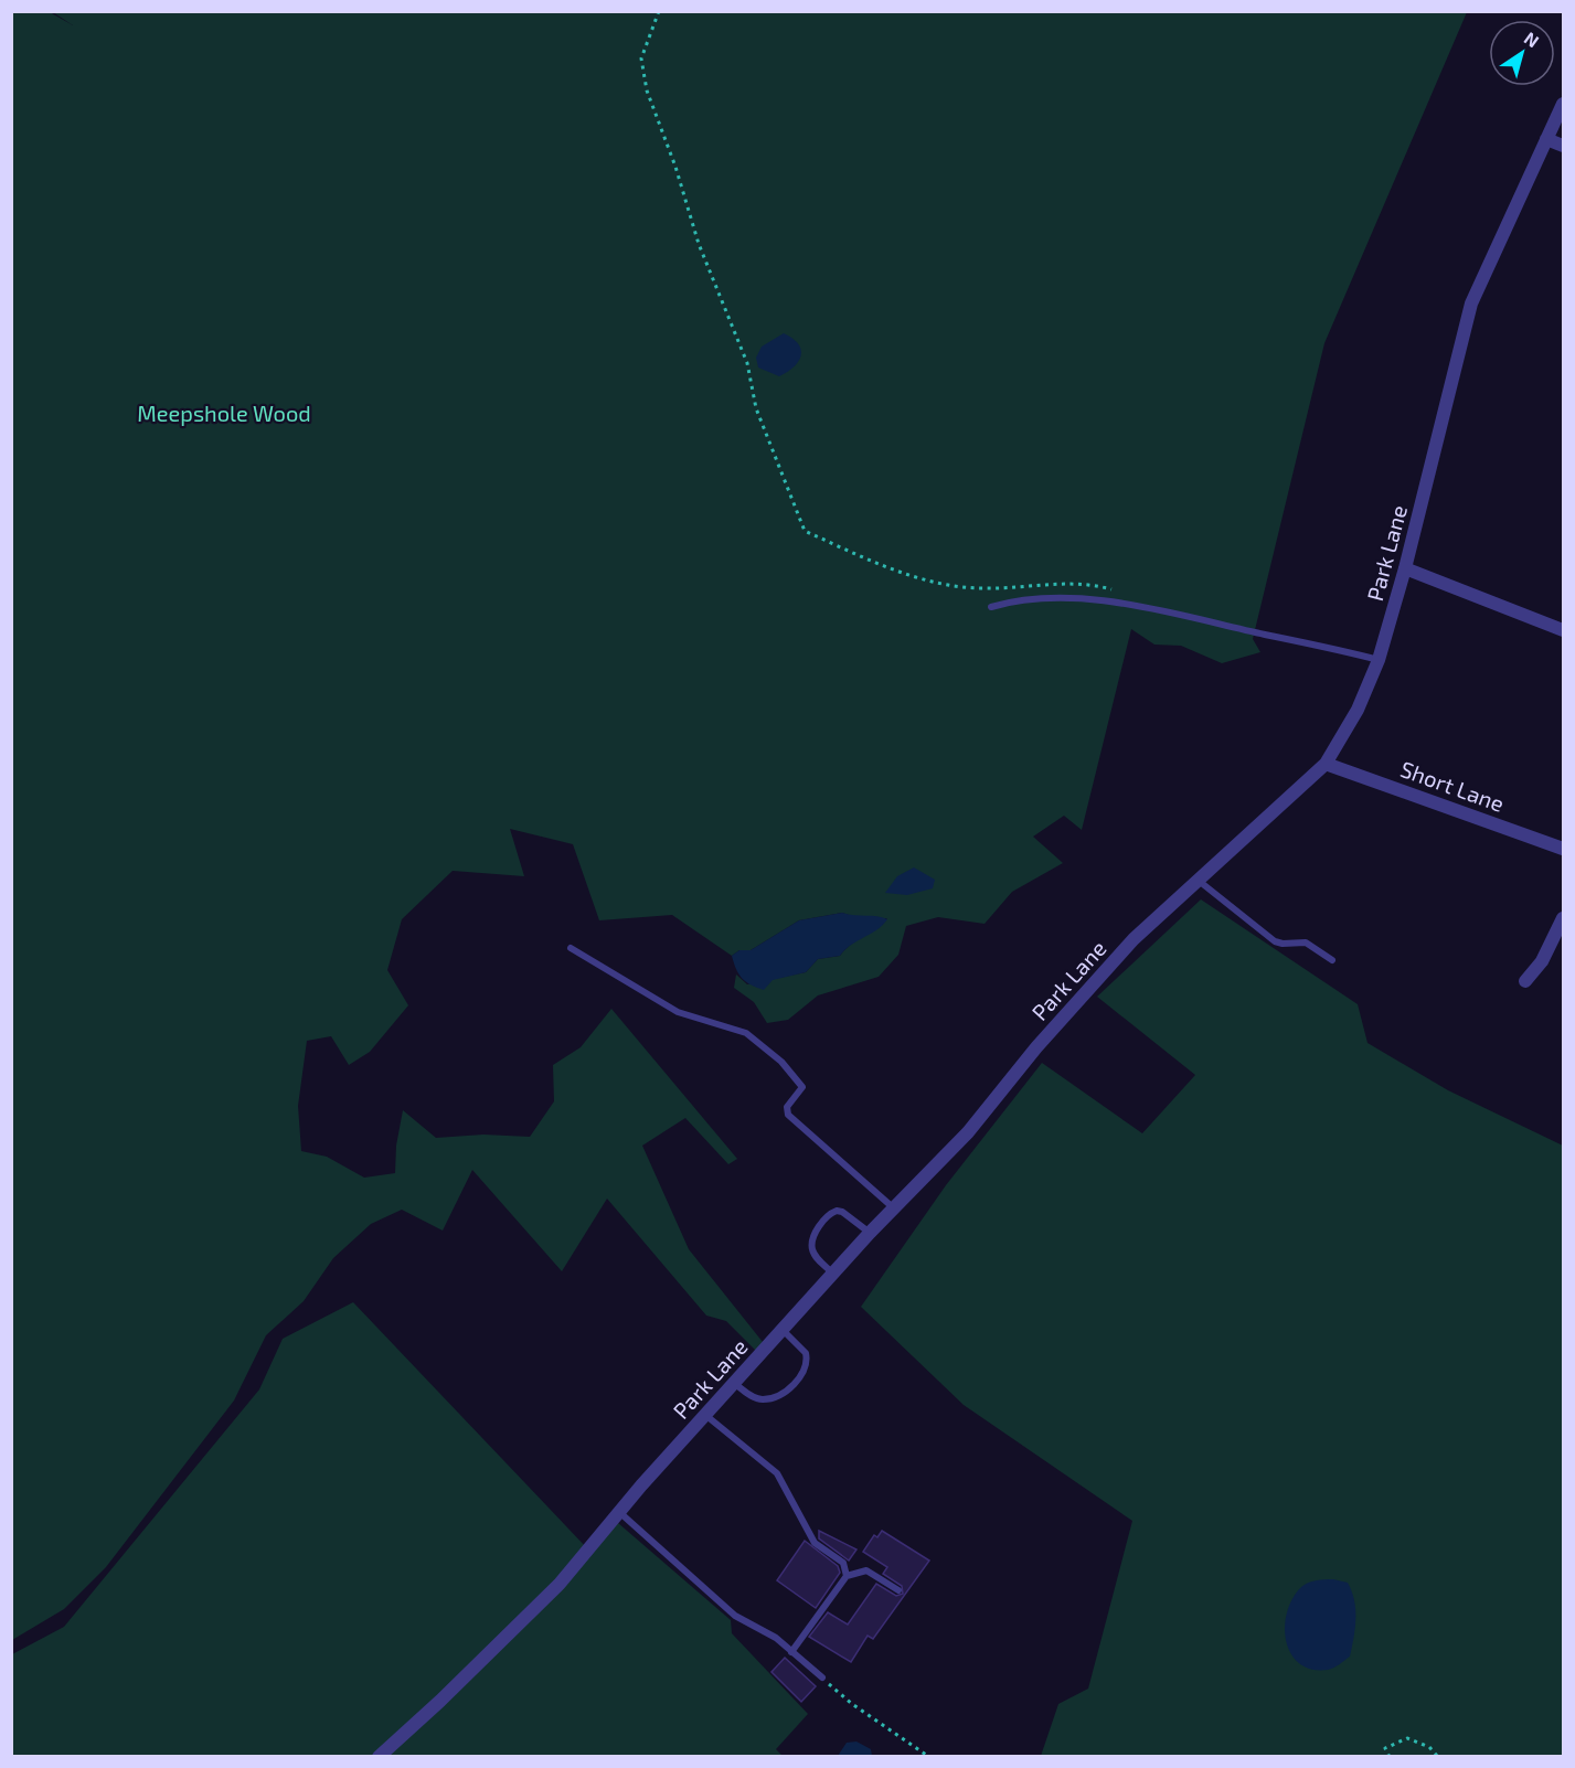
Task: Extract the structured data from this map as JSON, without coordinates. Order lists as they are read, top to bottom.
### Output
{
  "streets": {
    "street": ["Park Lane", "Short Lane"]
  },
  "crossings": [
    ["Park Lane", "Short Lane"]
  ],
  "parks": ["Meepshole Wood"],
  "north": "top right"
}
